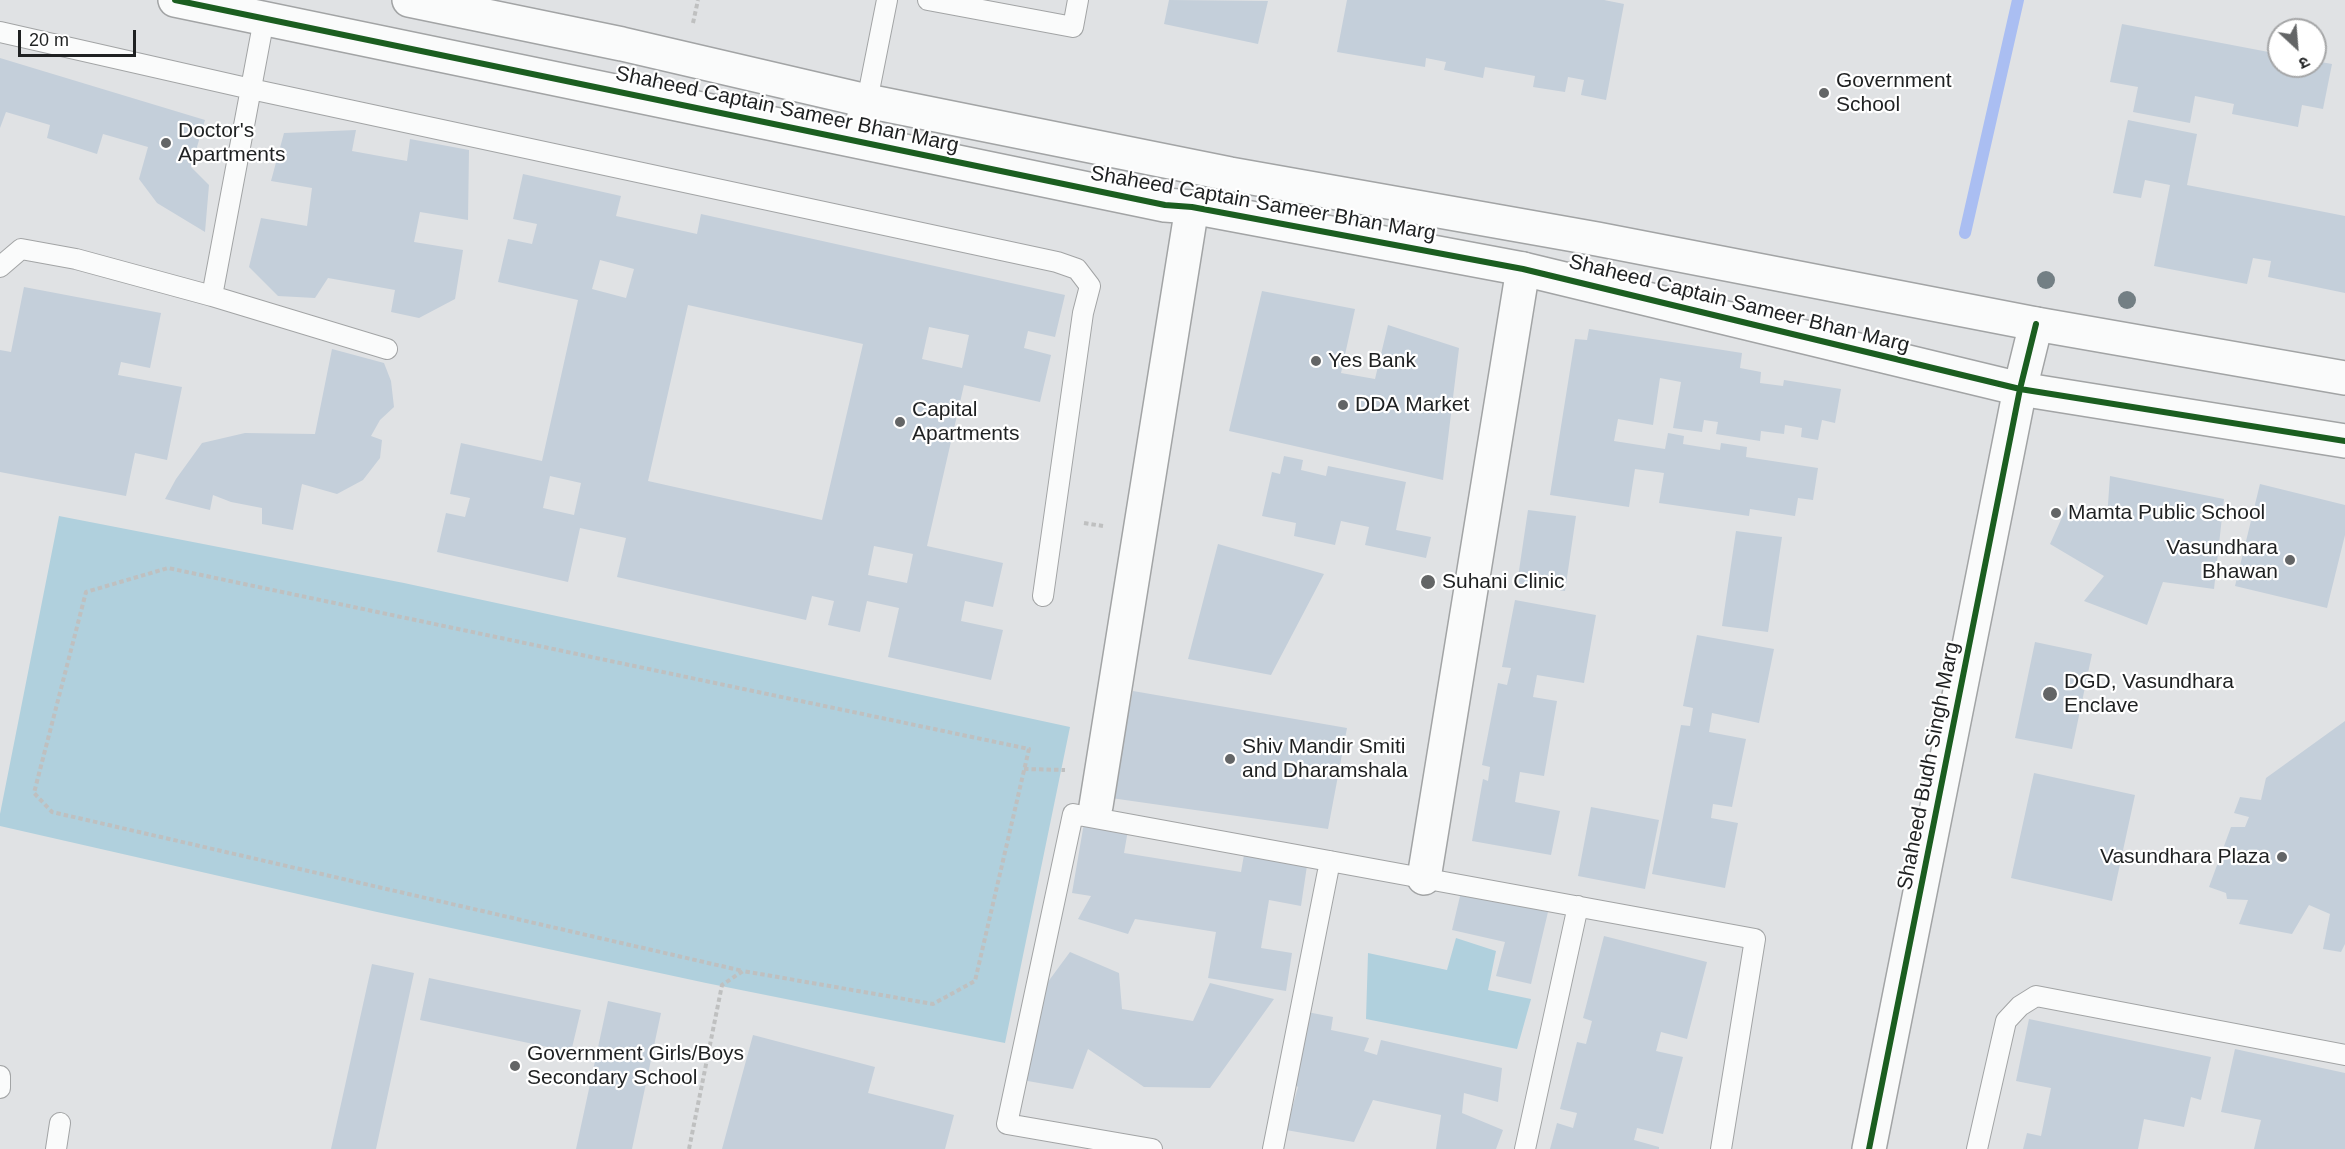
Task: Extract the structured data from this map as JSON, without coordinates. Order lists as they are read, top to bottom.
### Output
{
  "streets": {
    "street": ["Shaheed Captain Sameer Bhan Marg", "Shaheed Budh Singh Marg"]
  },
  "crossings": [
    ["Shaheed Captain Sameer Bhan Marg", "Shaheed Budh Singh Marg"]
  ],
  "places": [
    "Government School",
    "Doctor's Apartments",
    "Yes Bank",
    "DDA Market",
    "Capital Apartments",
    "Mamta Public School",
    "Vasundhara Bhawan",
    "Suhani Clinic",
    "DGD, Vasundhara Enclave",
    "Shiv Mandir Smiti and Dharamshala",
    "Vasundhara Plaza",
    "Government Girls/Boys Secondary School"
  ],
  "scale_bar": "20 m",
  "north": "bottom right"
}
